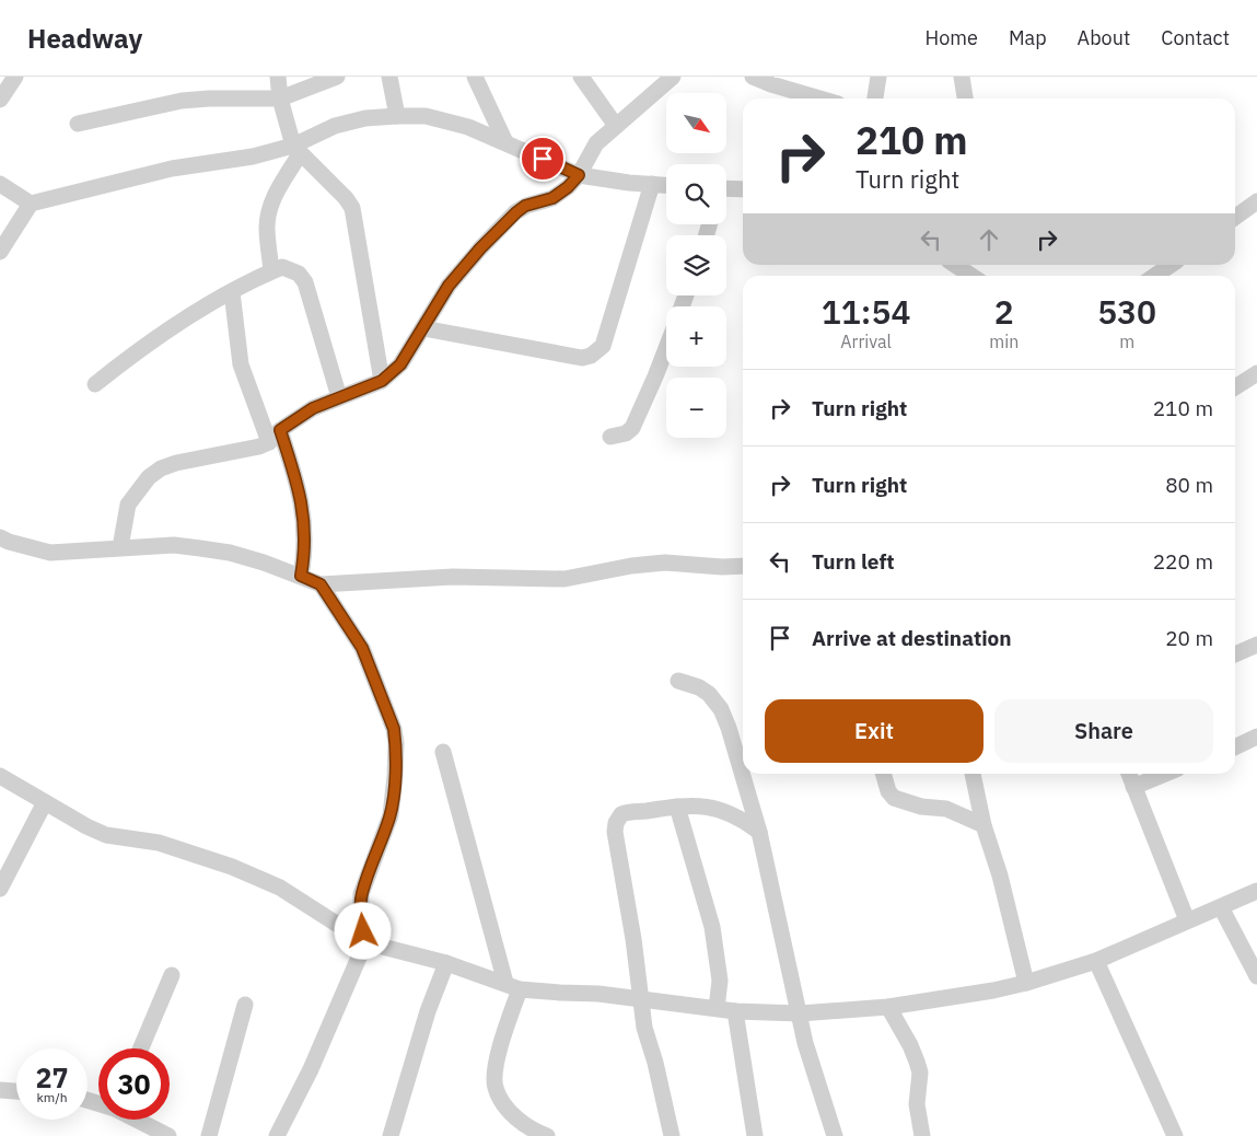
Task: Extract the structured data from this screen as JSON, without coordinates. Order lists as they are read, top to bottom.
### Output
{
  "north": "bottom right",
  "page": {
    "header": "Headway",
    "nav": [
      "Home",
      "Map",
      "About",
      "Contact"
    ],
    "map_buttons": ["+", "−"],
    "turn": ["210 m", "Turn right"],
    "eta": [
      "11:54",
      "Arrival",
      "2",
      "min",
      "530",
      "m"
    ],
    "list": [
      {
        "name": "Turn right",
        "value": "210 m"
      },
      {
        "name": "Turn right",
        "value": "80 m"
      },
      {
        "name": "Turn left",
        "value": "220 m"
      },
      {
        "name": "Arrive at destination",
        "value": "20 m"
      }
    ],
    "buttons": ["Exit", "Share"],
    "speed": "27 km/h",
    "limit": "30"
  }
}
